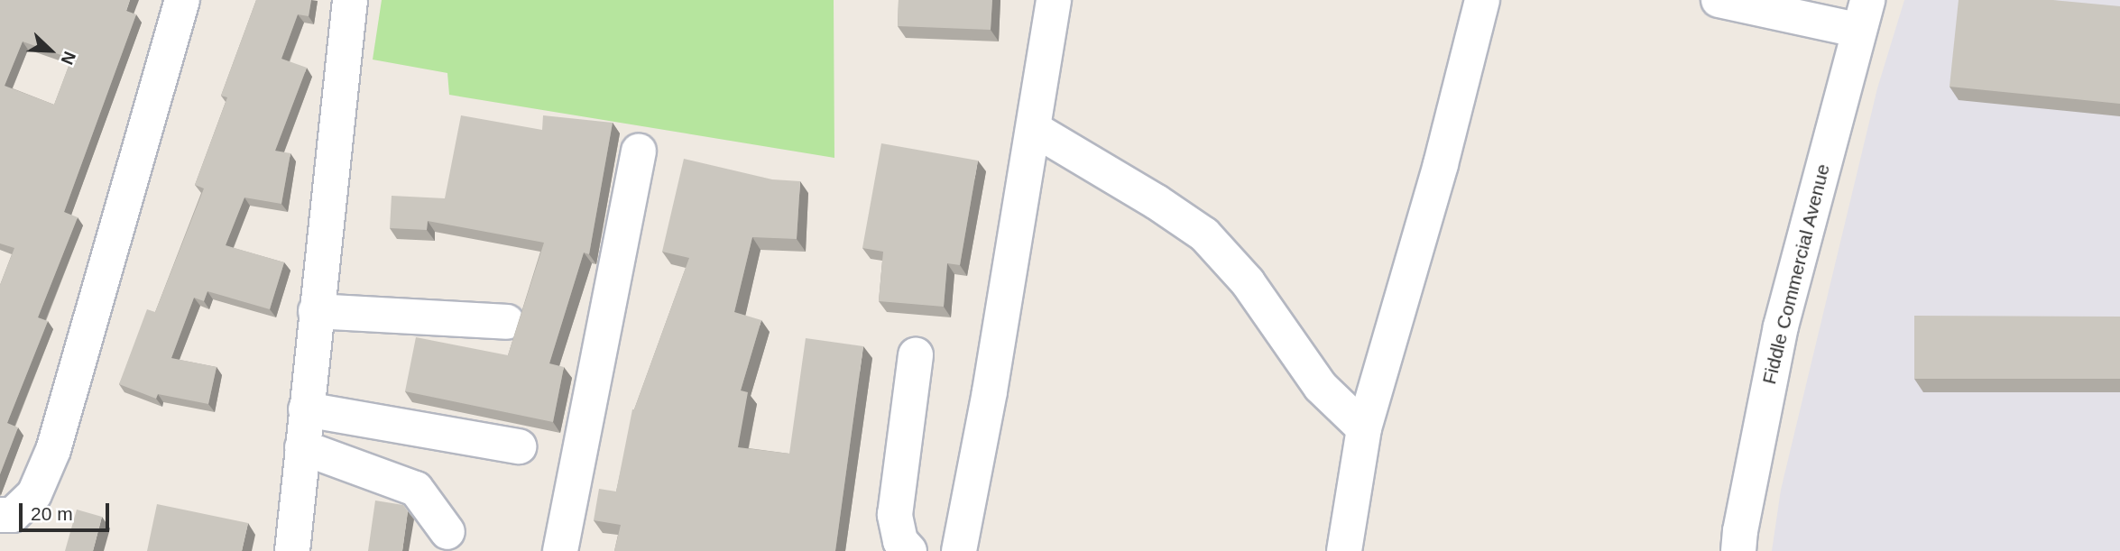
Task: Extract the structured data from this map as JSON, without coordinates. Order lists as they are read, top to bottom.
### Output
{
  "streets": {
    "street": ["Fiddle Commercial Avenue"]
  },
  "scale_bar": "20 m",
  "north": "bottom right"
}
